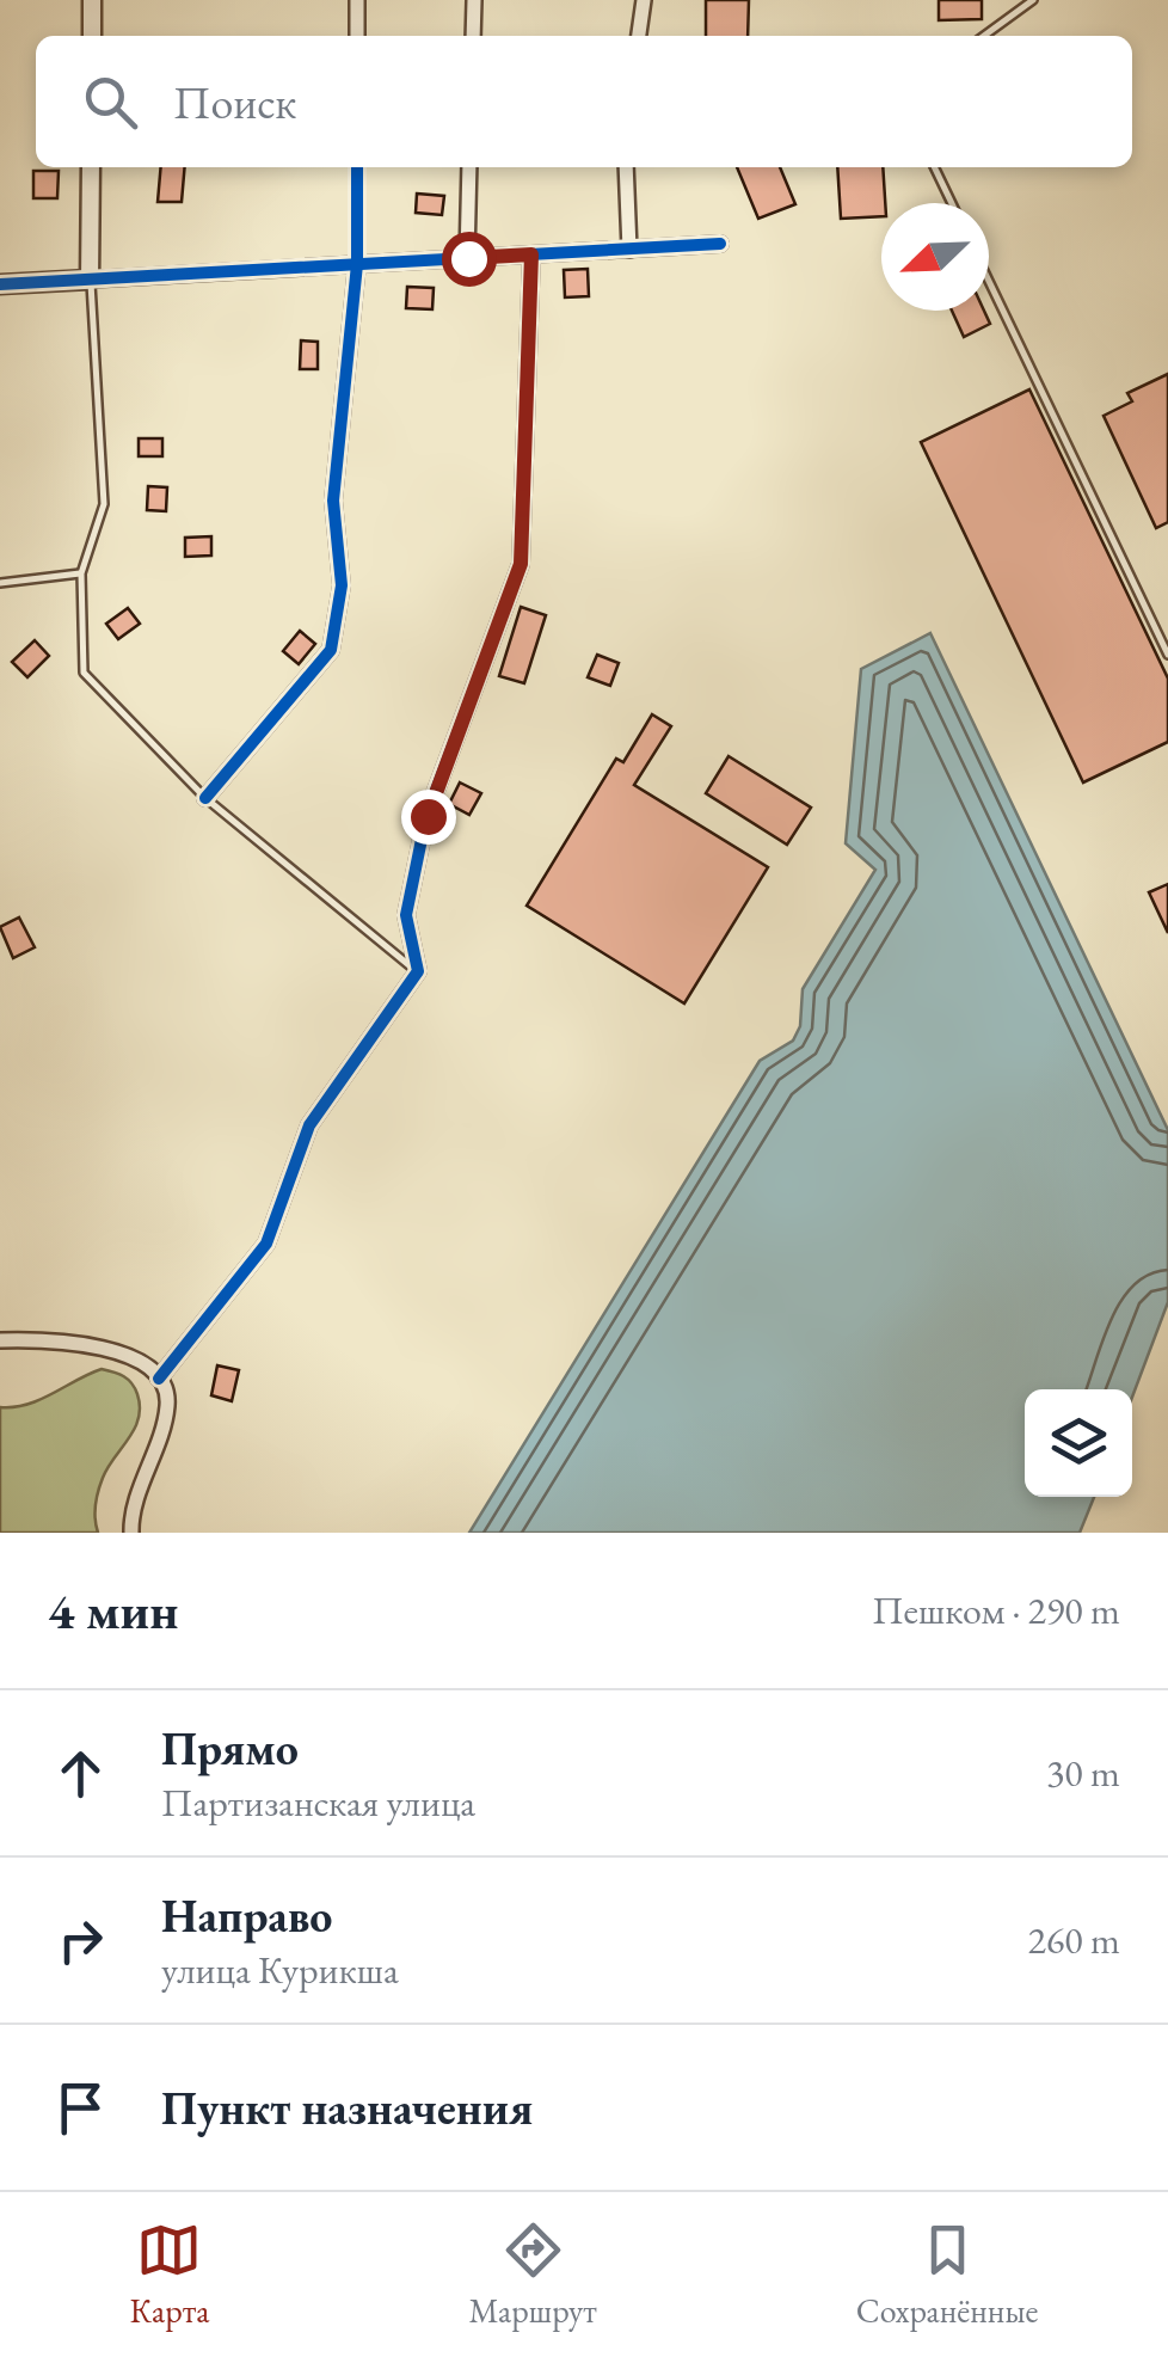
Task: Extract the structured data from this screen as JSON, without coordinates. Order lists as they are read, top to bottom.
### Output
{
  "north": "bottom left",
  "page": {
    "search": "Поиск",
    "heading": ["4 мин", "Пешком · 290 m"],
    "list": [
      ["Прямо", "Партизанская улица", "30 m"],
      ["Направо", "улица Курикша", "260 m"],
      "Пункт назначения"
    ],
    "nav": ["Карта", "Маршрут", "Сохранённые"]
  }
}
